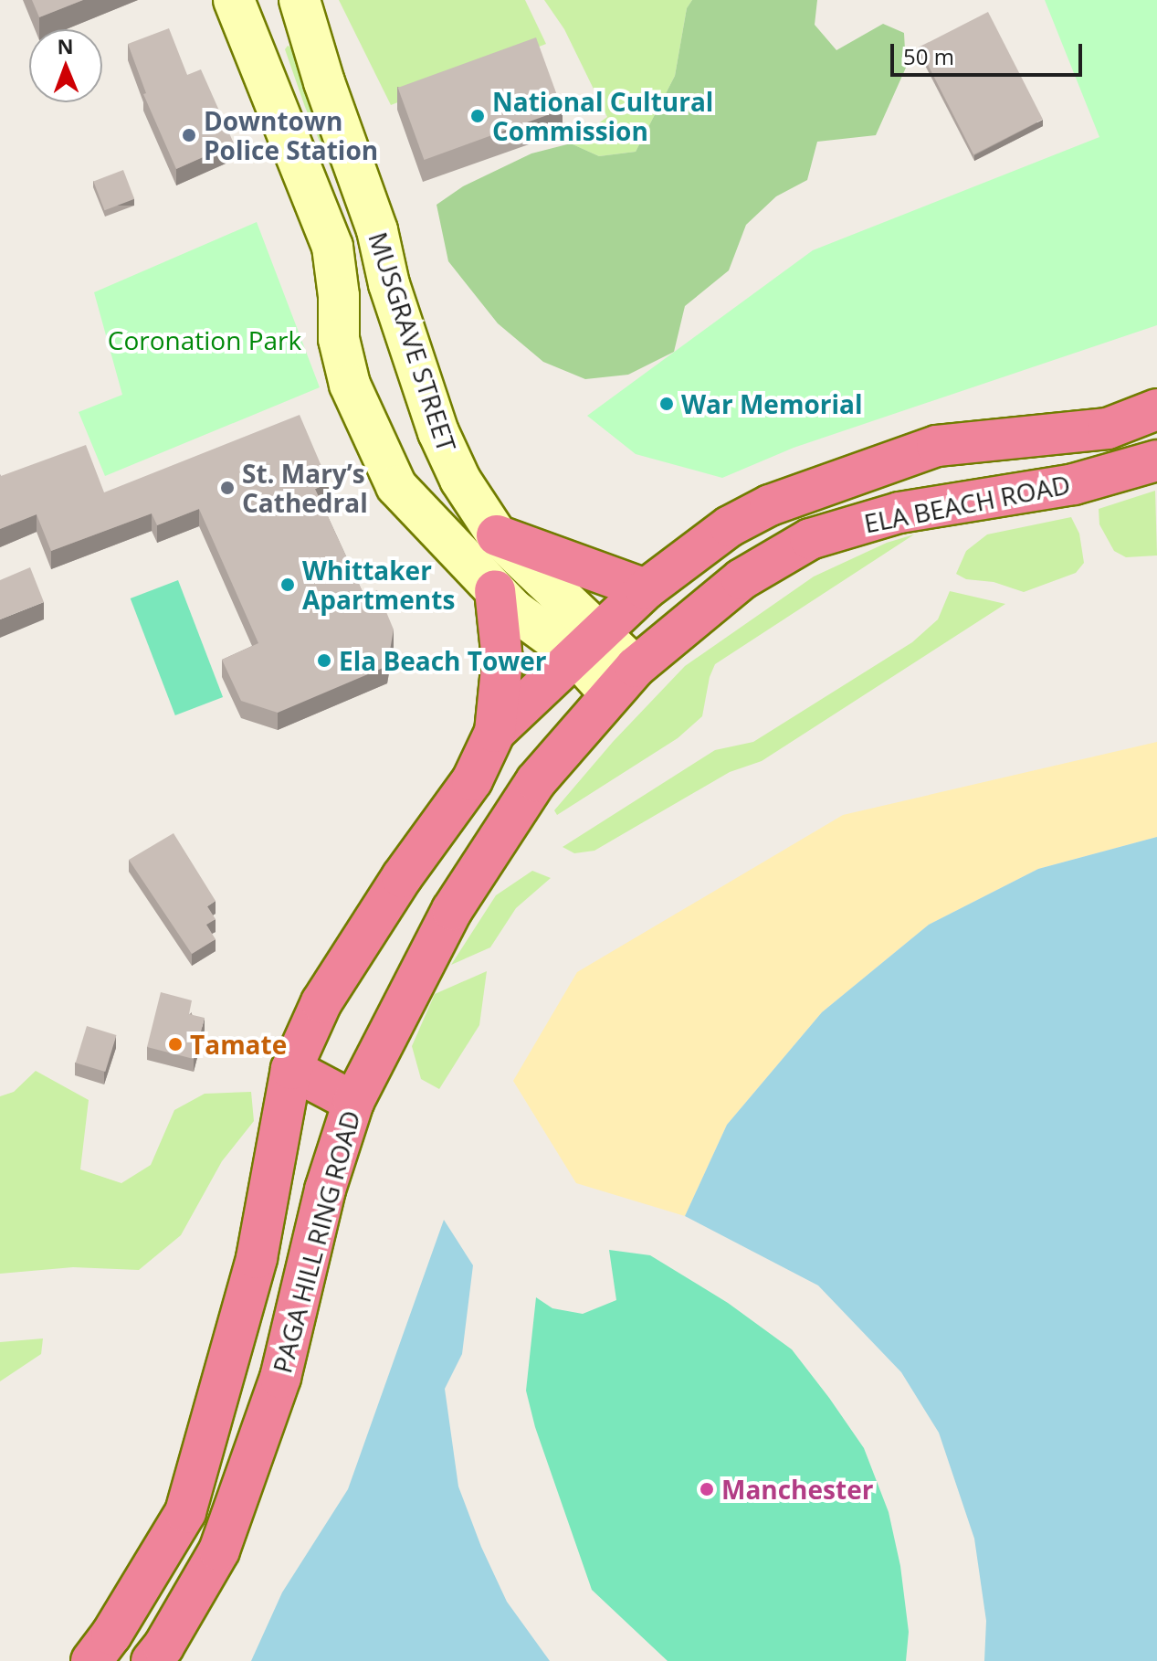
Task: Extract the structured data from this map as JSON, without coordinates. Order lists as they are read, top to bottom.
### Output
{
  "streets": {
    "highway": ["ELA BEACH ROAD", "PAGA HILL RING ROAD"],
    "street": ["MUSGRAVE STREET"]
  },
  "crossings": [
    ["MUSGRAVE STREET", "ELA BEACH ROAD"],
    ["MUSGRAVE STREET", "PAGA HILL RING ROAD"],
    ["ELA BEACH ROAD", "PAGA HILL RING ROAD"]
  ],
  "parks": ["Coronation Park"],
  "places": [
    "National Cultural Commission",
    "Downtown Police Station",
    "War Memorial",
    "St. Mary’s Cathedral",
    "Whittaker Apartments",
    "Ela Beach Tower",
    "Tamate",
    "Manchester"
  ],
  "scale_bar": "50 m",
  "north": "top"
}
